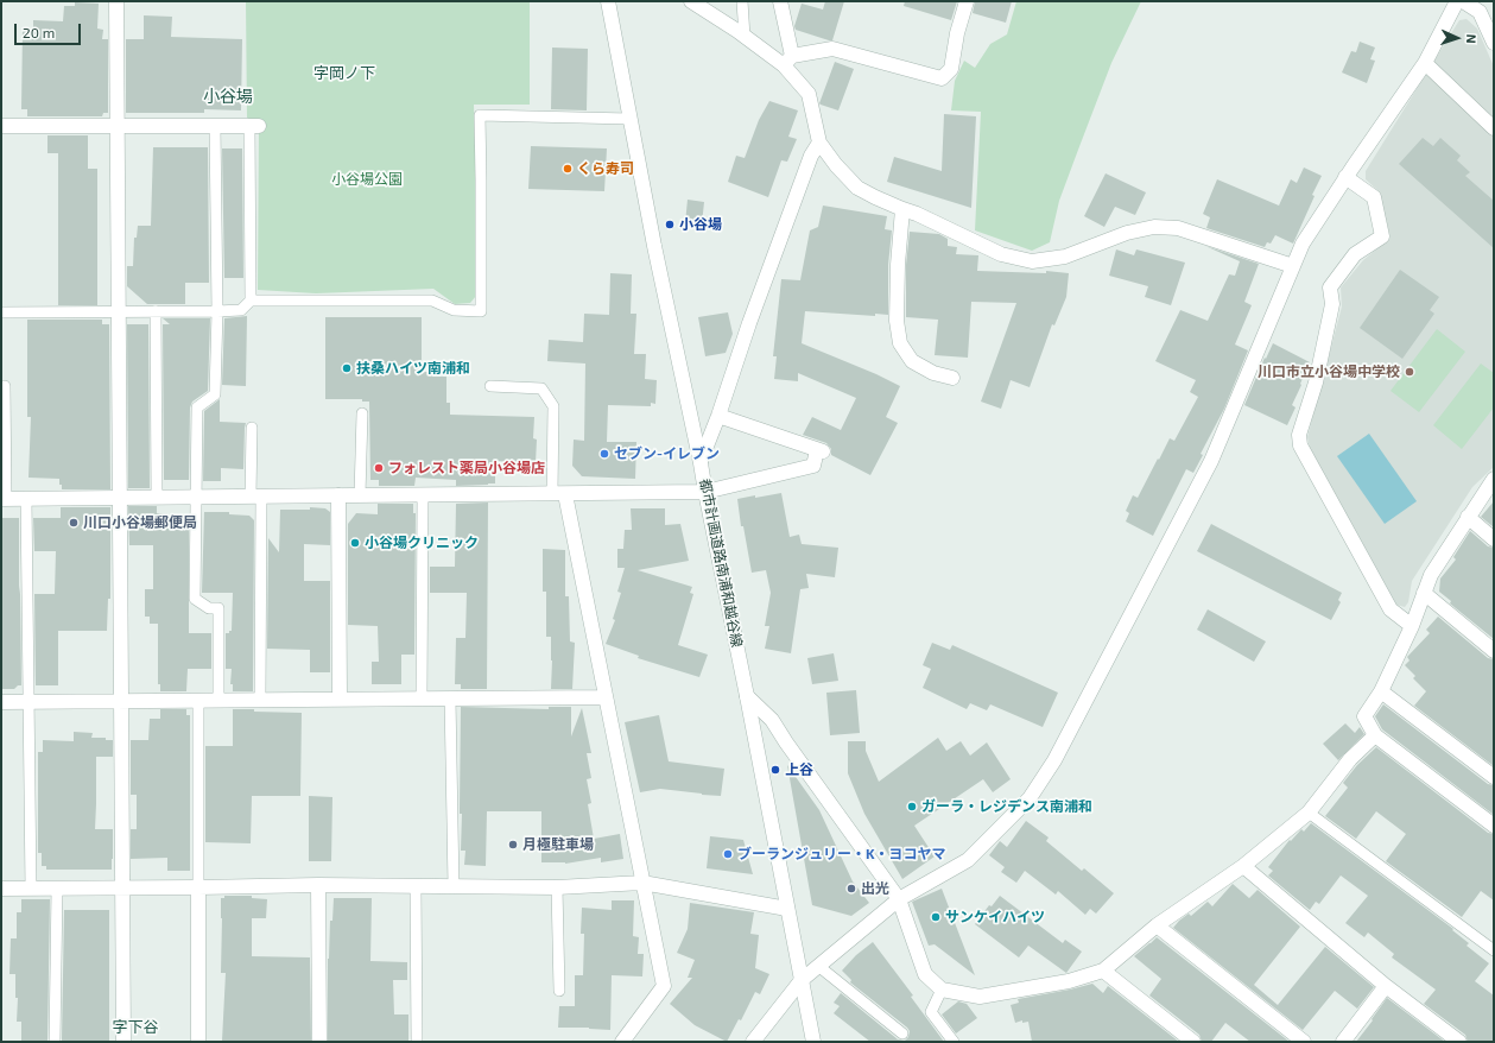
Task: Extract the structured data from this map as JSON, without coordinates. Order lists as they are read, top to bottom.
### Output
{
  "streets": {
    "street": ["都市計画道路南浦和越谷線"]
  },
  "districts": ["字岡ノ下", "小谷場", "字下谷"],
  "parks": ["小谷場公園"],
  "places": [
    "くら寿司",
    "小谷場",
    "扶桑ハイツ南浦和",
    "川口市立小谷場中学校",
    "セブン-イレブン",
    "フォレスト薬局小谷場店",
    "川口小谷場郵便局",
    "小谷場クリニック",
    "上谷",
    "ガーラ・レジデンス南浦和",
    "月極駐車場",
    "ブーランジュリー・K・ヨコヤマ",
    "出光",
    "サンケイハイツ"
  ],
  "scale_bar": "20 m",
  "north": "right"
}
